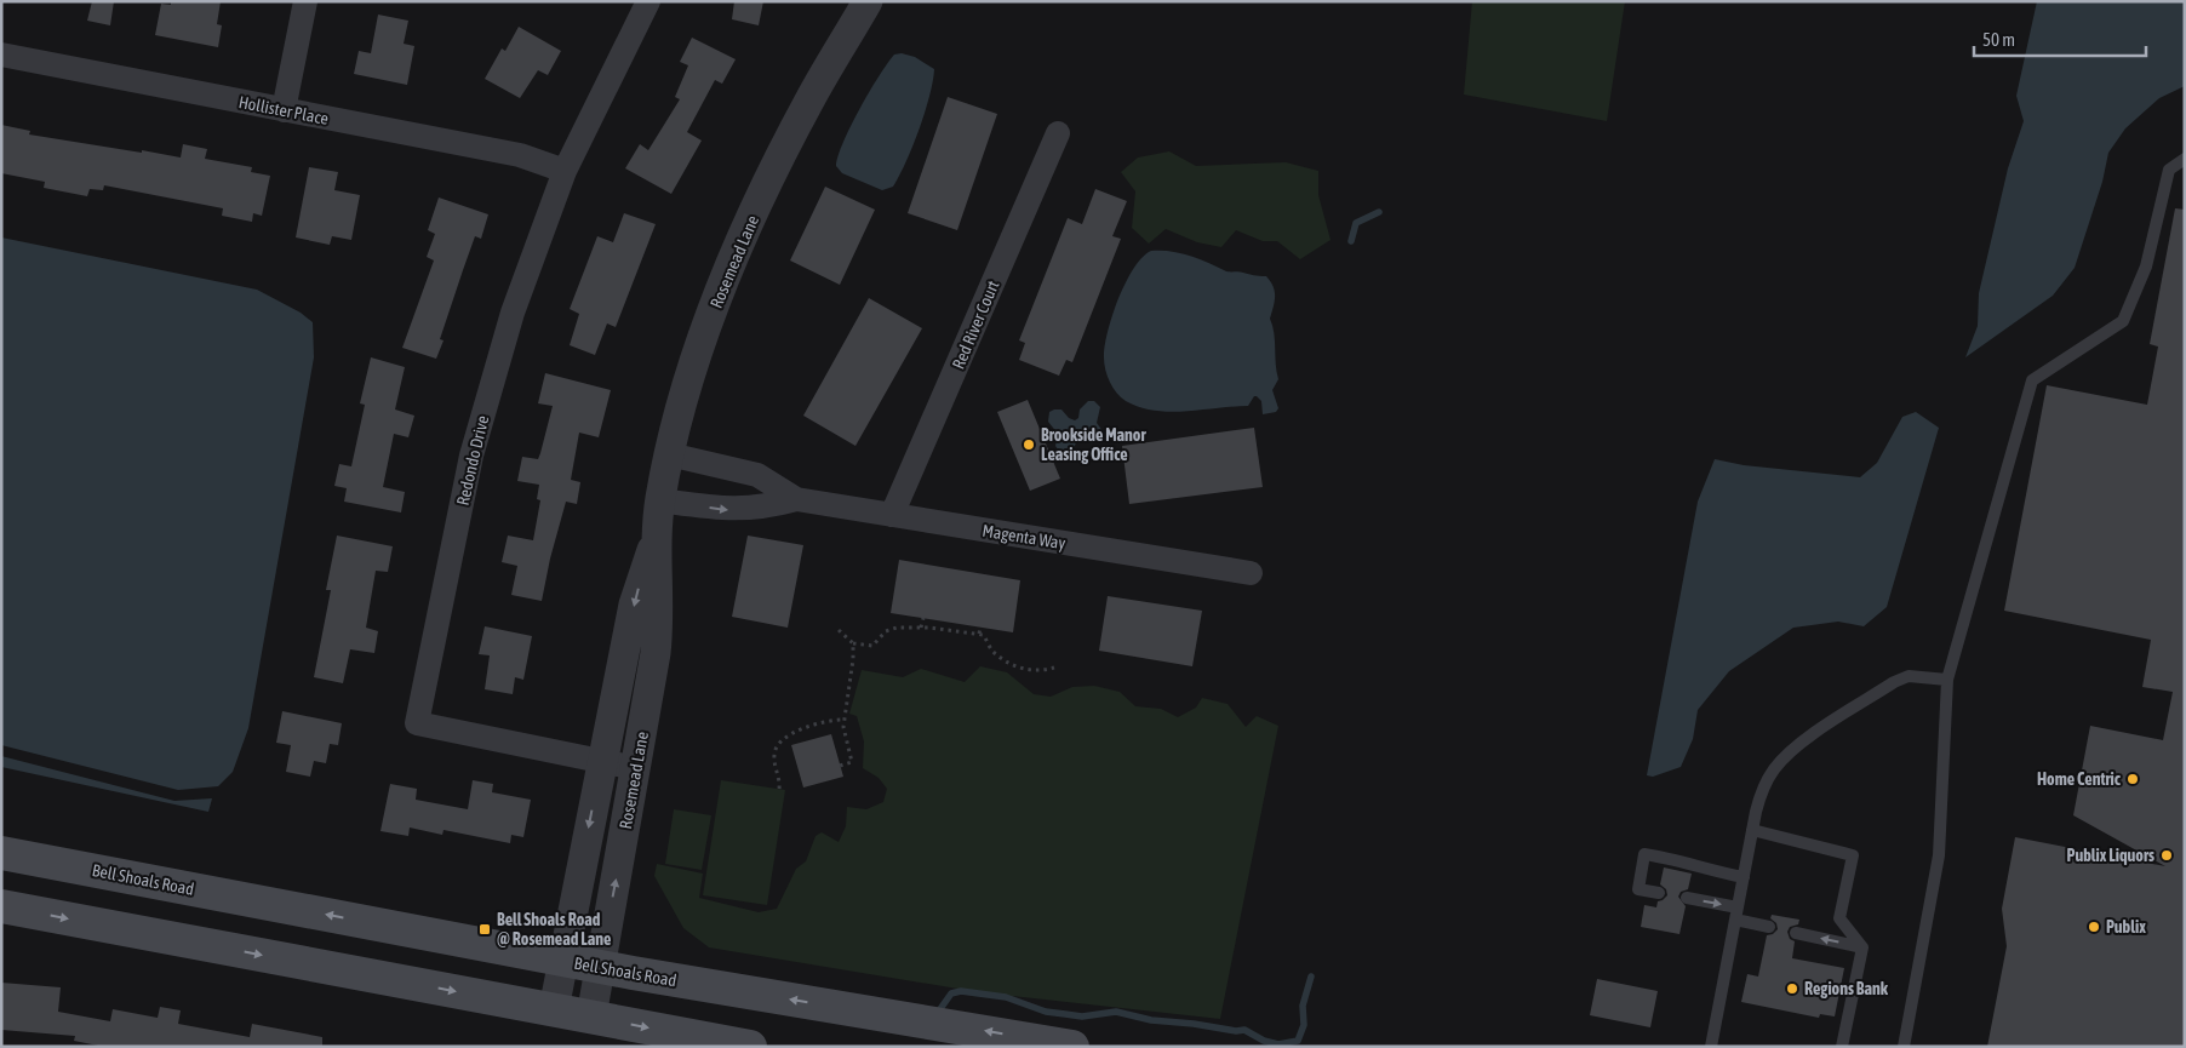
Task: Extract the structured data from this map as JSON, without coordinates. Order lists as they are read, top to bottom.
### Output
{
  "streets": {
    "main road": ["Bell Shoals Road"],
    "street": [
      "Hollister Place",
      "Rosemead Lane",
      "Red River Court",
      "Redondo Drive",
      "Magenta Way"
    ]
  },
  "crossings": [
    ["Hollister Place", "Redondo Drive"],
    ["Rosemead Lane", "Redondo Drive"],
    ["Rosemead Lane", "Magenta Way"],
    ["Rosemead Lane", "Bell Shoals Road"],
    ["Red River Court", "Magenta Way"]
  ],
  "places": {
    "other": [
      "Brookside Manor Leasing Office",
      "Home Centric",
      "Publix Liquors",
      "Publix",
      "Regions Bank"
    ],
    "transit": ["Bell Shoals Road @ Rosemead Lane"]
  },
  "scale_bar": "50 m"
}
